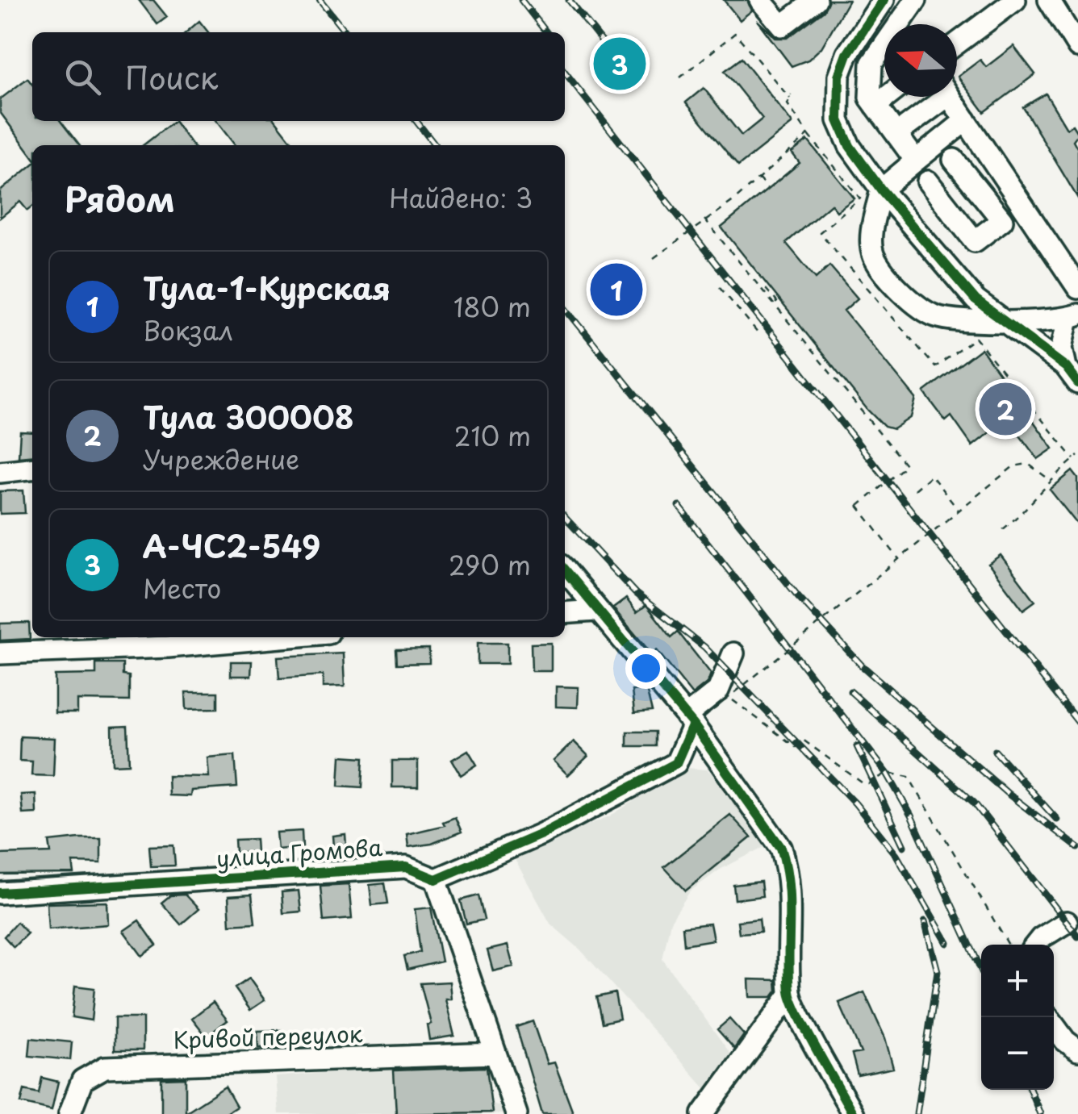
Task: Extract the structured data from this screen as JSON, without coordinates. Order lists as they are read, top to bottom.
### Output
{
  "streets": {
    "street": ["улица Громова", "Кривой переулок"]
  },
  "north": "left",
  "page": {
    "search": "Поиск",
    "pins": ["3", "1", "2"],
    "heading": ["Рядом", "Найдено: 3"],
    "list": [
      {
        "mark": "1",
        "name": "Тула-1-Курская",
        "note": "Вокзал",
        "value": "180 m"
      },
      {
        "mark": "2",
        "name": "Тула 300008",
        "note": "Учреждение",
        "value": "210 m"
      },
      {
        "mark": "3",
        "name": "А-ЧС2-549",
        "note": "Место",
        "value": "290 m"
      }
    ],
    "map_buttons": ["+", "−"]
  }
}
